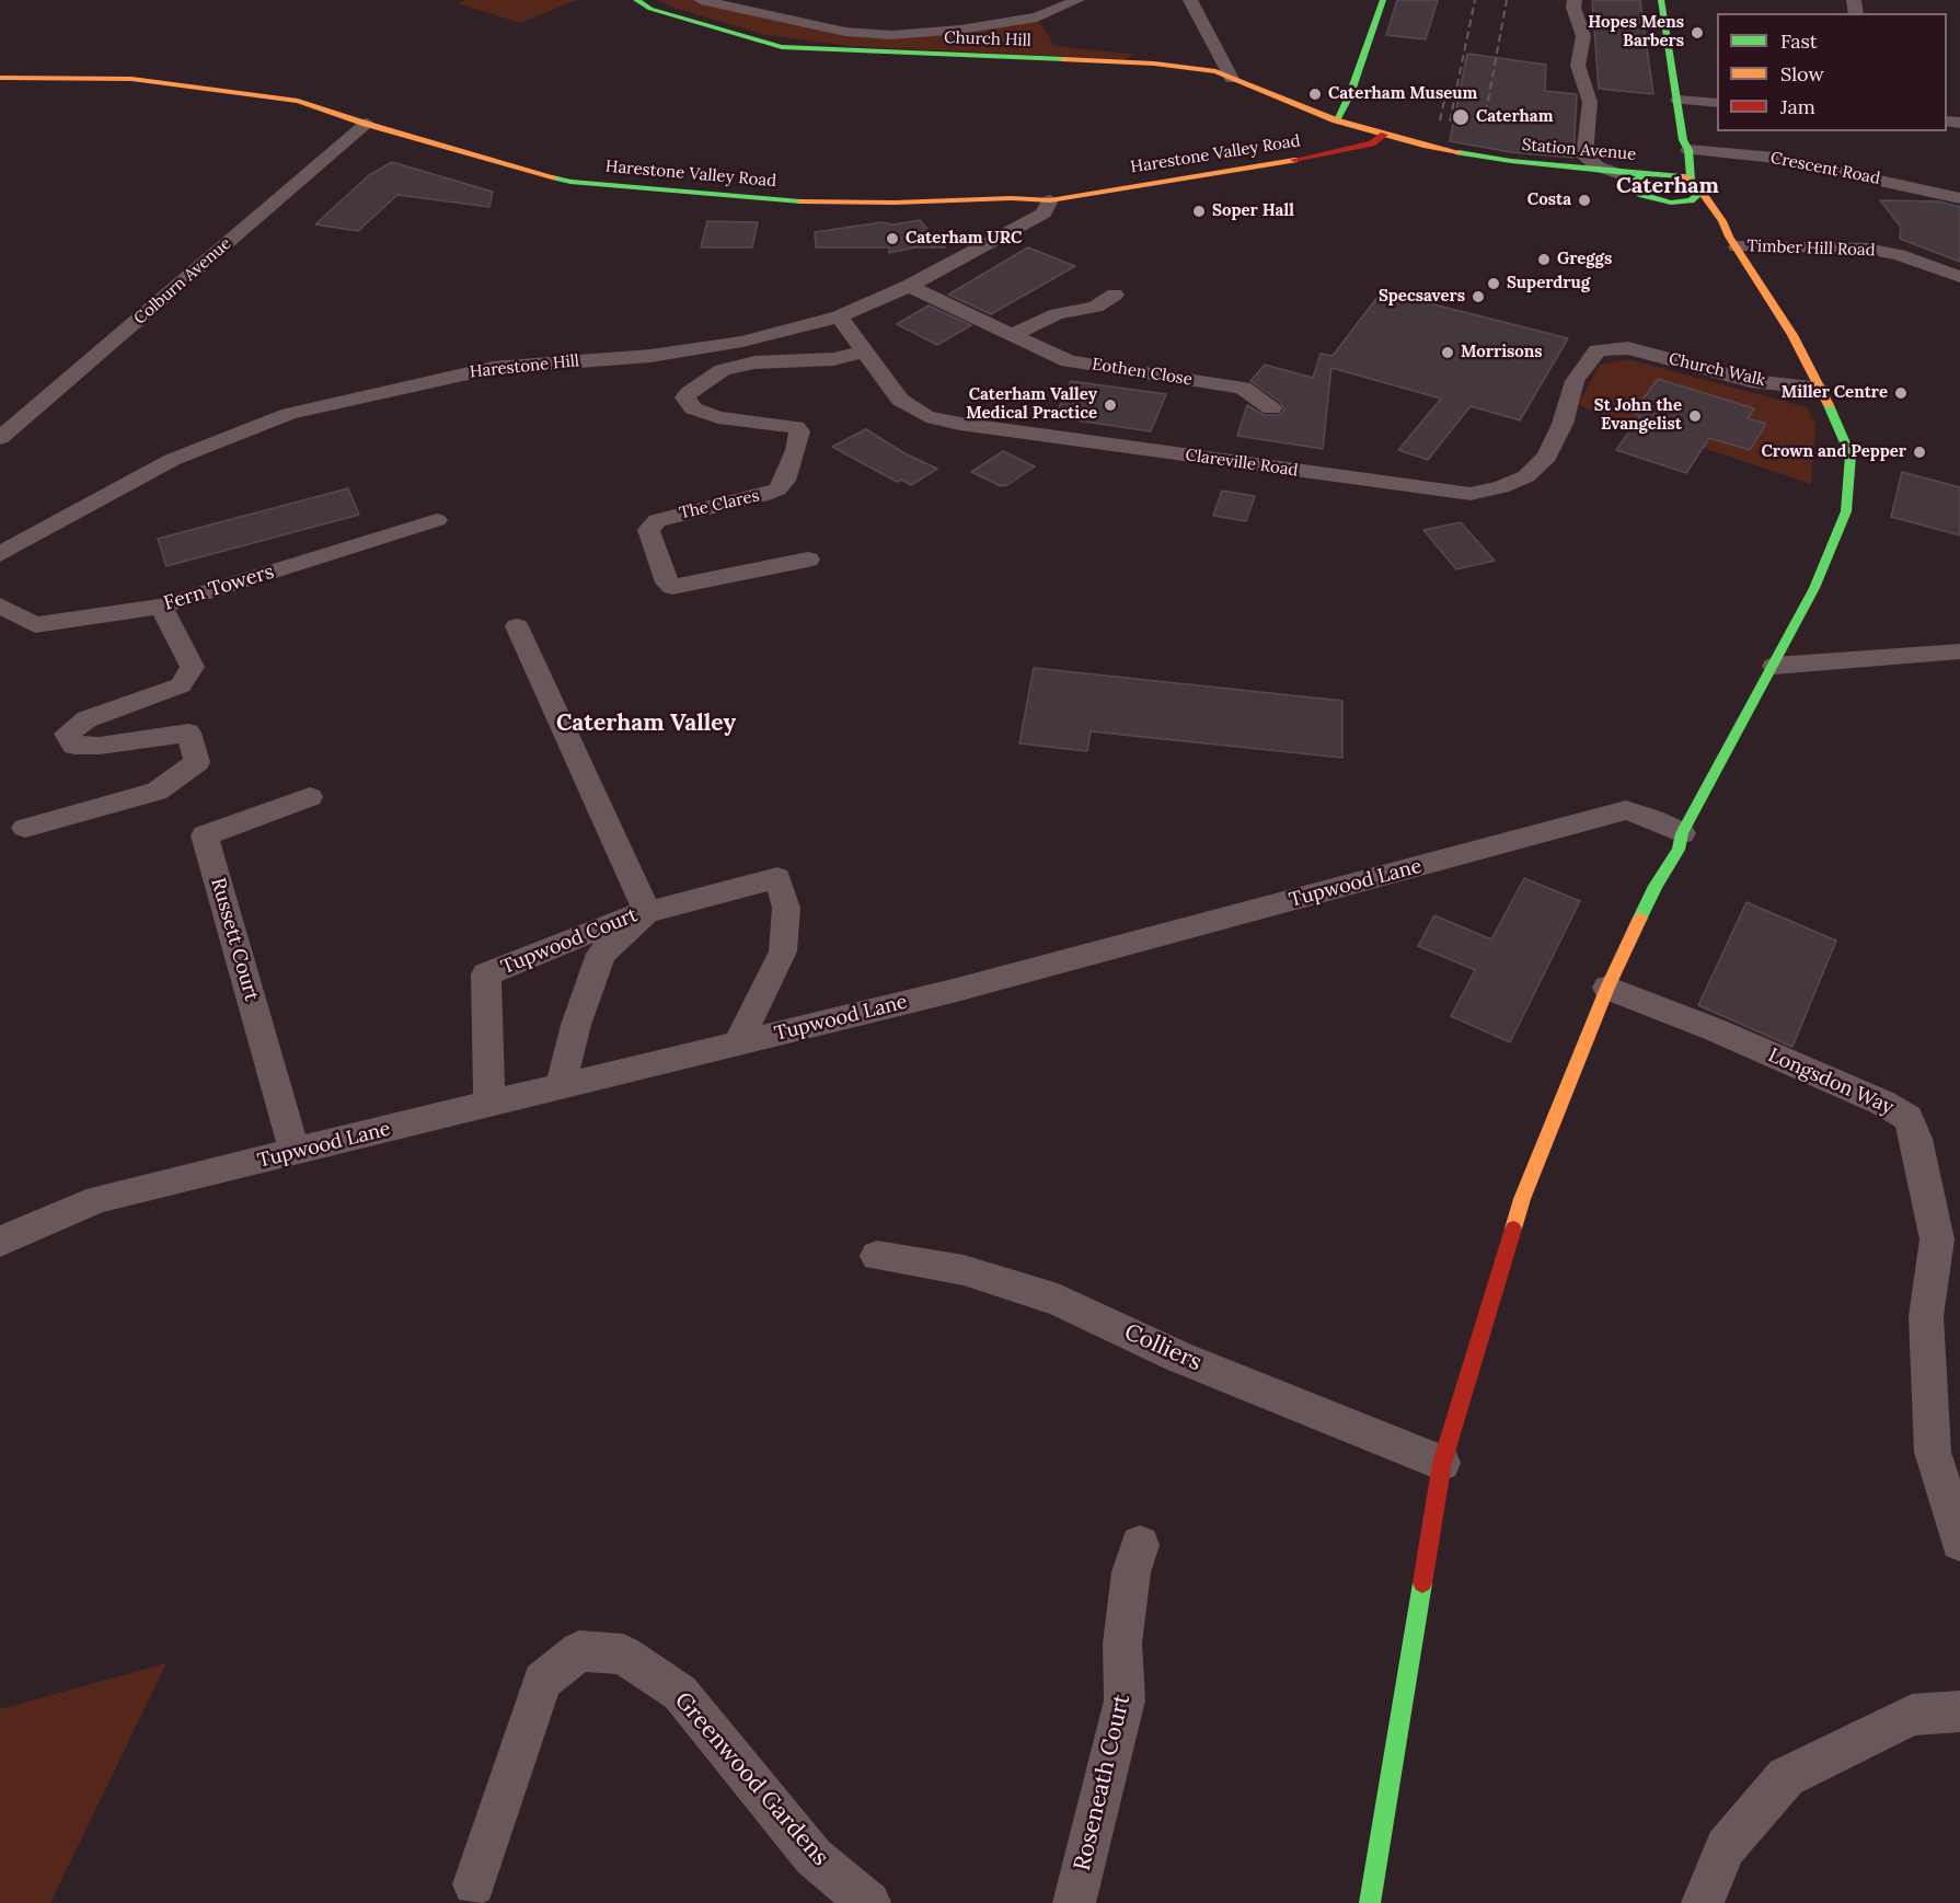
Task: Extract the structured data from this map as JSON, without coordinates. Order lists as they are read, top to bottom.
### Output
{
  "streets": {
    "main road": ["Church Hill", "Station Avenue", "Harestone Valley Road"],
    "street": [
      "Crescent Road",
      "Timber Hill Road",
      "Colburn Avenue",
      "Harestone Hill",
      "Church Walk",
      "Eothen Close",
      "Clareville Road",
      "The Clares",
      "Fern Towers",
      "Tupwood Lane",
      "Russett Court",
      "Tupwood Court",
      "Longsdon Way",
      "Colliers",
      "Greenwood Gardens",
      "Roseneath Court"
    ]
  },
  "crossings": [
    ["Church Hill", "Station Avenue"],
    ["Station Avenue", "Harestone Valley Road"],
    ["Harestone Valley Road", "Colburn Avenue"],
    ["Harestone Valley Road", "Harestone Hill"],
    ["Harestone Hill", "Eothen Close"],
    ["Harestone Hill", "Clareville Road"],
    ["Church Walk", "Clareville Road"],
    ["Clareville Road", "The Clares"],
    ["Tupwood Lane", "Russett Court"],
    ["Tupwood Lane", "Tupwood Court"]
  ],
  "districts": ["Caterham", "Caterham Valley"],
  "places": [
    "Hopes Mens Barbers",
    "Caterham Museum",
    "Caterham",
    "Costa",
    "Soper Hall",
    "Caterham URC",
    "Greggs",
    "Superdrug",
    "Specsavers",
    "Morrisons",
    "Miller Centre",
    "Caterham Valley Medical Practice",
    "St John the Evangelist",
    "Crown and Pepper"
  ],
  "legend": ["Fast", "Slow", "Jam"]
}
